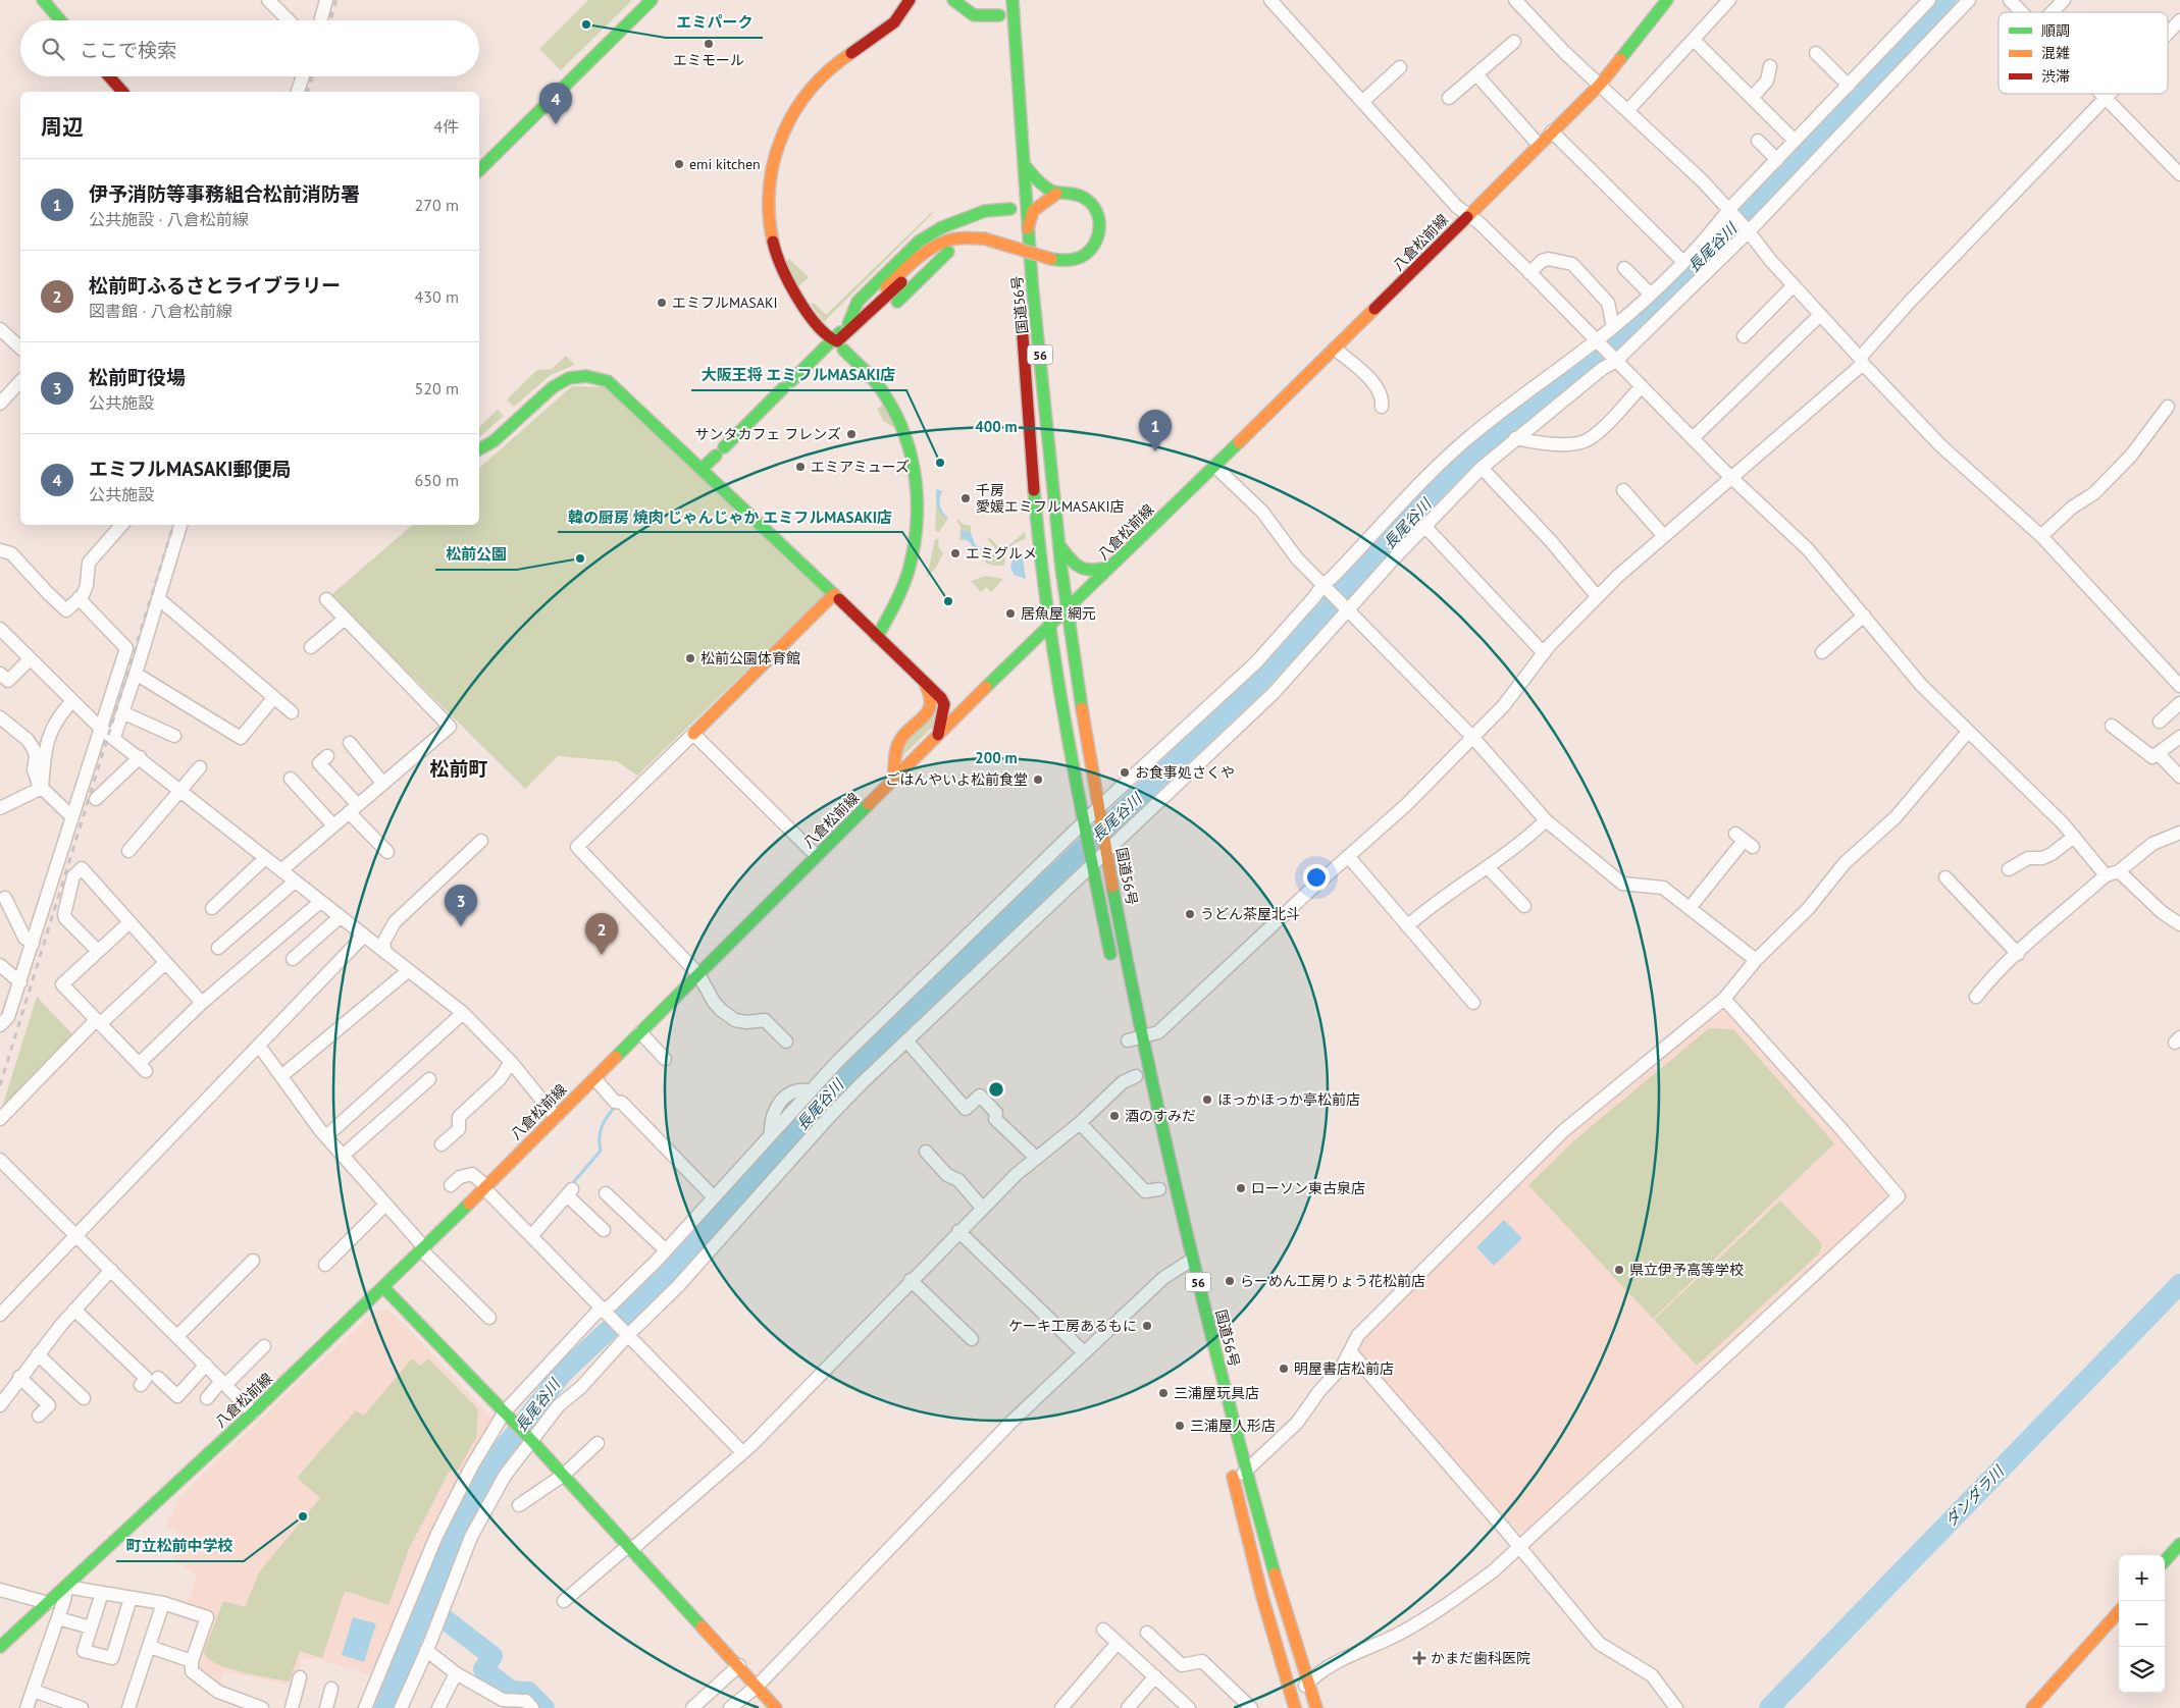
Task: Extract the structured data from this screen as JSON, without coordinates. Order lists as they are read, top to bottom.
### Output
{
  "streets": {
    "main road": ["八倉松前線", "国道56号", "56"]
  },
  "crossings": [
    ["八倉松前線", "国道56号"]
  ],
  "districts": ["松前町"],
  "water": ["長尾谷川", "ダンダラ川"],
  "places": {
    "other": [
      "エミパーク",
      "エミモール",
      "emi kitchen",
      "エミフルMASAKI",
      "サンタカフェ フレンズ",
      "大阪王将 エミフルMASAKI店",
      "エミアミューズ",
      "千房 愛媛エミフルMASAKI店",
      "エミグルメ",
      "松前公園",
      "韓の厨房 焼肉 じゃんじゃか エミフルMASAKI店",
      "居魚屋 網元",
      "松前公園体育館",
      "お食事処さくや",
      "ごはんやいよ松前食堂",
      "うどん茶屋北斗",
      "ほっかほっか亭松前店",
      "酒のすみだ",
      "ローソン東古泉店",
      "県立伊予高等学校",
      "らーめん工房りょう花松前店",
      "ケーキ工房あるもに",
      "明屋書店松前店",
      "三浦屋玩具店",
      "三浦屋人形店",
      "町立松前中学校"
    ],
    "health": ["かまだ歯科医院"]
  },
  "legend": ["順調", "混雑", "渋滞"],
  "page": {
    "search": "ここで検索",
    "pins": [
      "4",
      "1",
      "3",
      "2"
    ],
    "heading": ["周辺", "4件"],
    "list": [
      {
        "mark": "1",
        "name": "伊予消防等事務組合松前消防署",
        "note": "公共施設 · 八倉松前線",
        "value": "270 m"
      },
      {
        "mark": "2",
        "name": "松前町ふるさとライブラリー",
        "note": "図書館 · 八倉松前線",
        "value": "430 m"
      },
      {
        "mark": "3",
        "name": "松前町役場",
        "note": "公共施設",
        "value": "520 m"
      },
      {
        "mark": "4",
        "name": "エミフルMASAKI郵便局",
        "note": "公共施設",
        "value": "650 m"
      }
    ],
    "map_buttons": ["+", "−"]
  },
  "rings": ["400 m", "200 m"]
}
